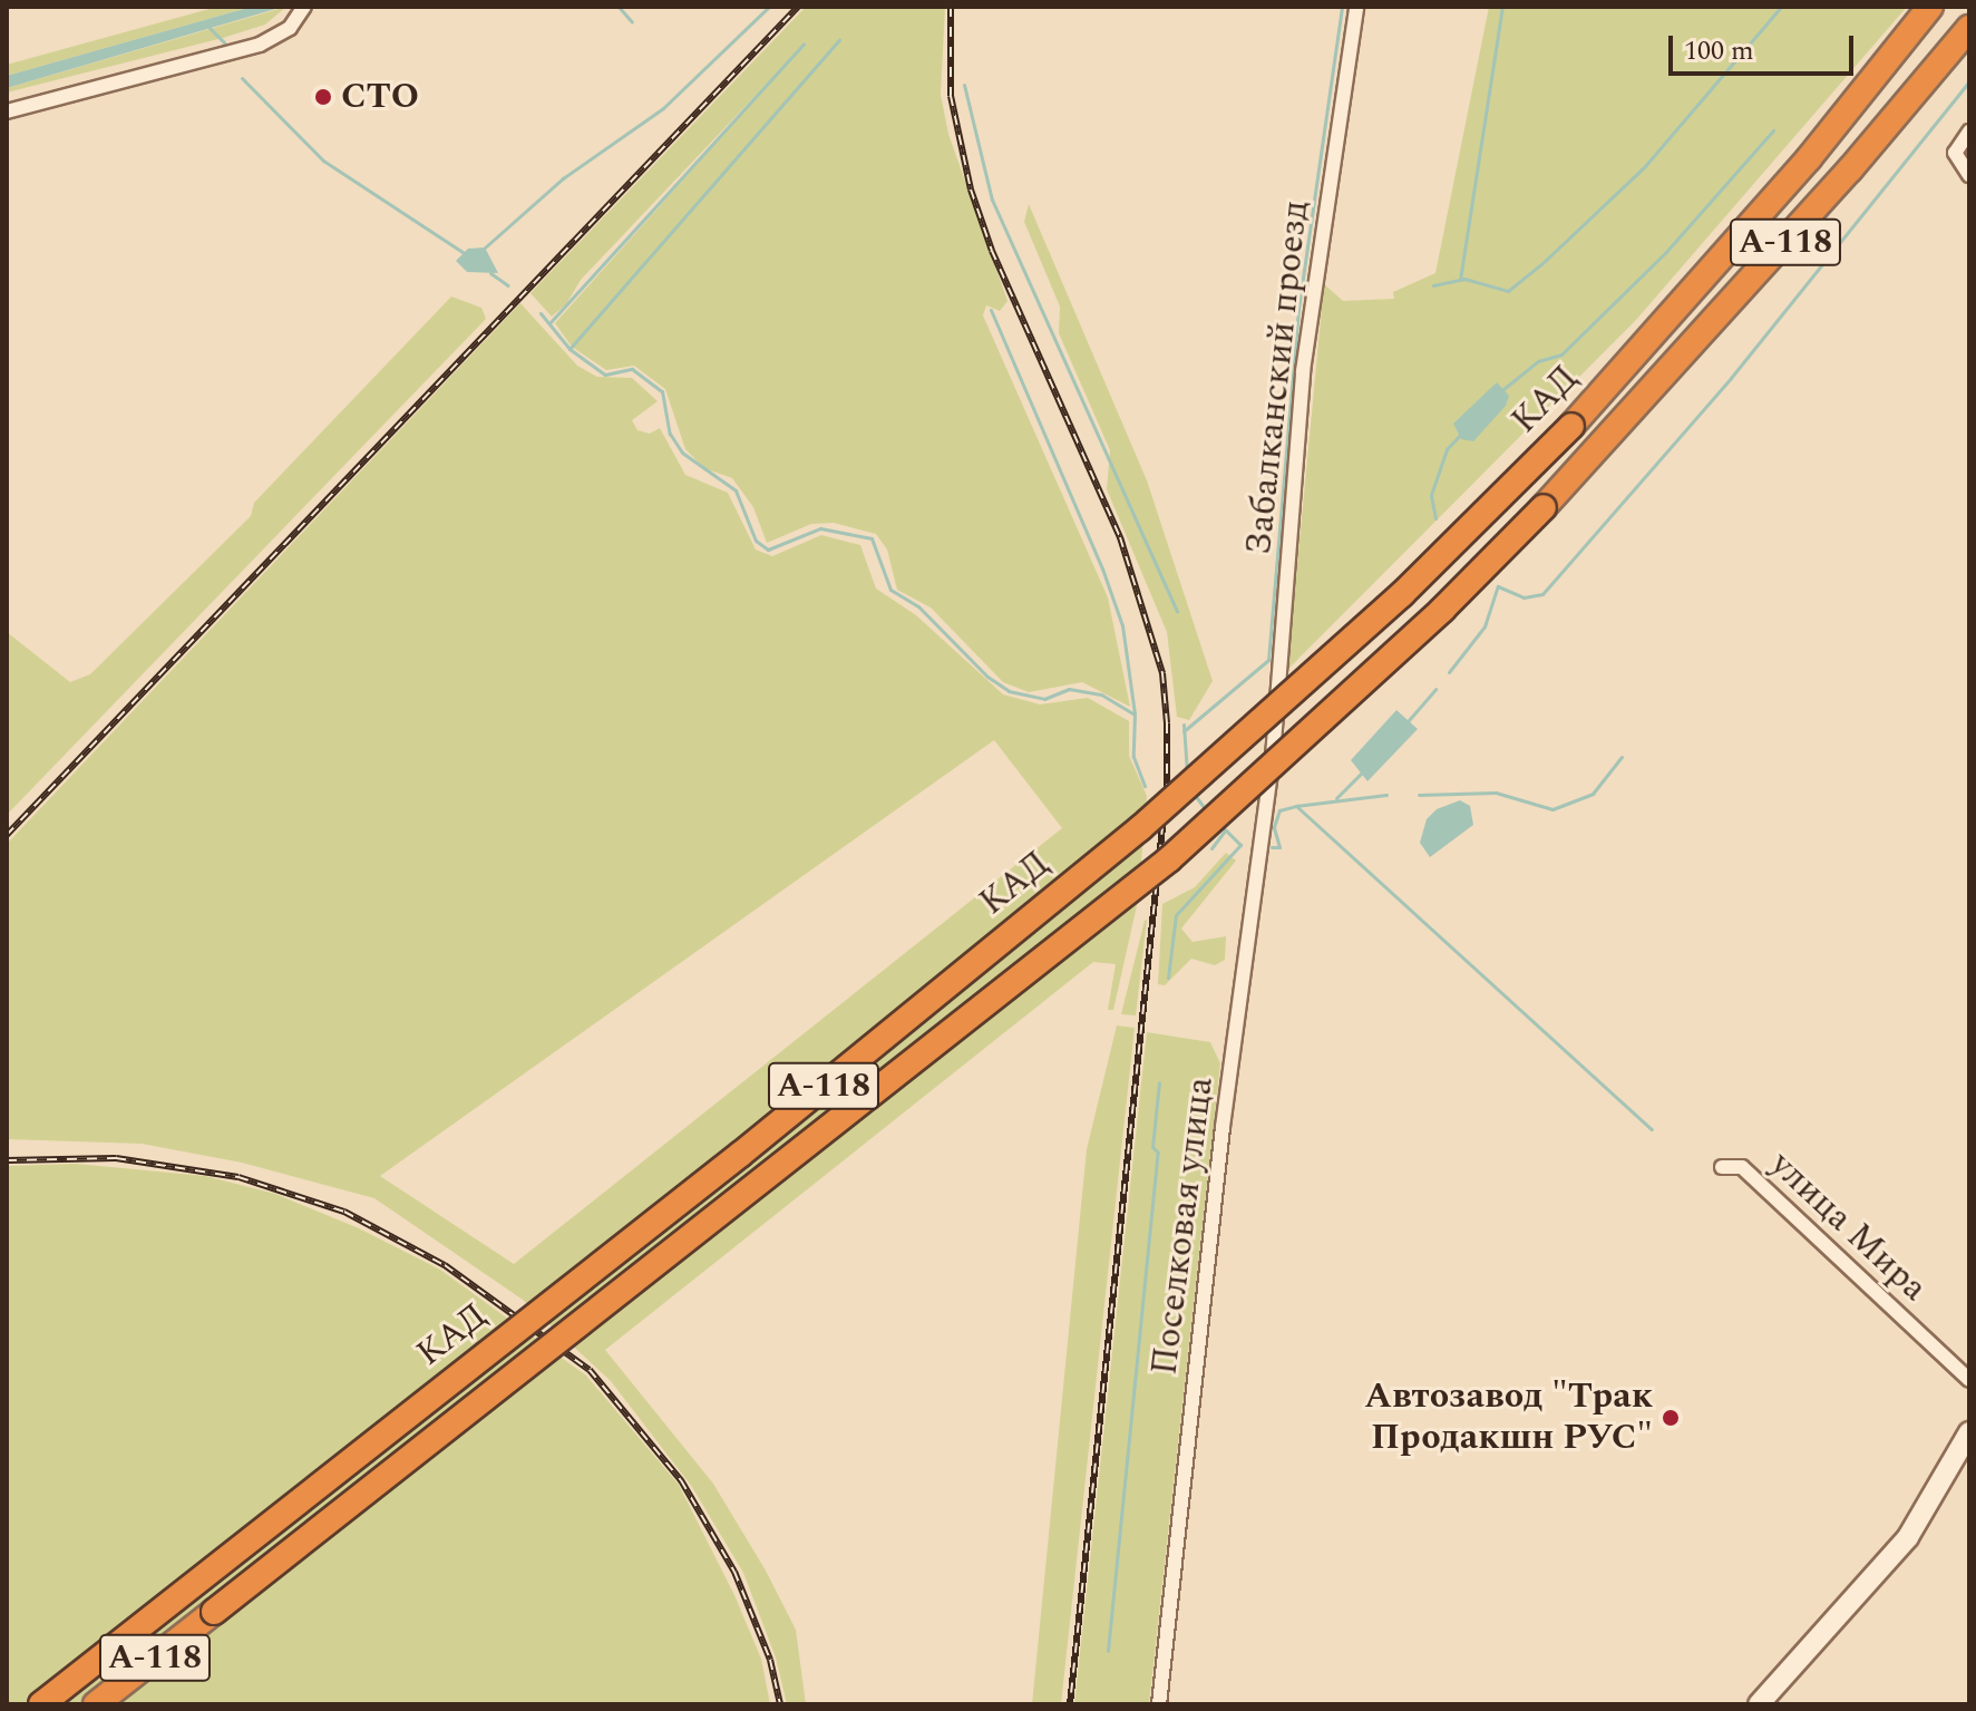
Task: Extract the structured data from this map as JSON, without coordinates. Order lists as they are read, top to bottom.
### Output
{
  "streets": {
    "highway": ["А-118", "КАД"],
    "street": ["Забалканский проезд", "Поселковая улица", "улица Мира"]
  },
  "crossings": [
    ["Забалканский проезд", "Поселковая улица"]
  ],
  "places": ["СТО", "Автозавод \"Трак Продакшн РУС\""],
  "scale_bar": "100 m"
}
